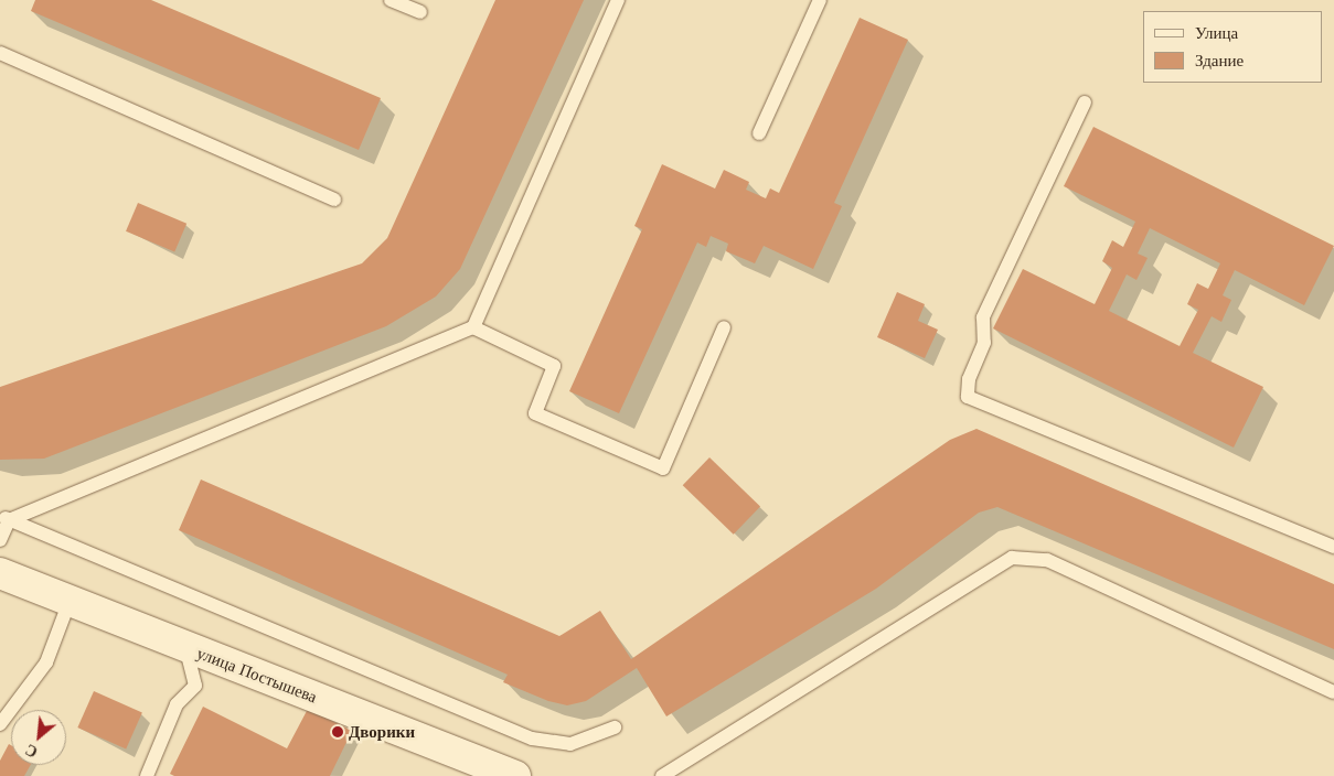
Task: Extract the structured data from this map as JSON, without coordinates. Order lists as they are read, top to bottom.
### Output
{
  "streets": {
    "street": ["улица Постышева"]
  },
  "places": ["Дворики"],
  "legend": ["Улица", "Здание"],
  "north": "bottom left"
}
